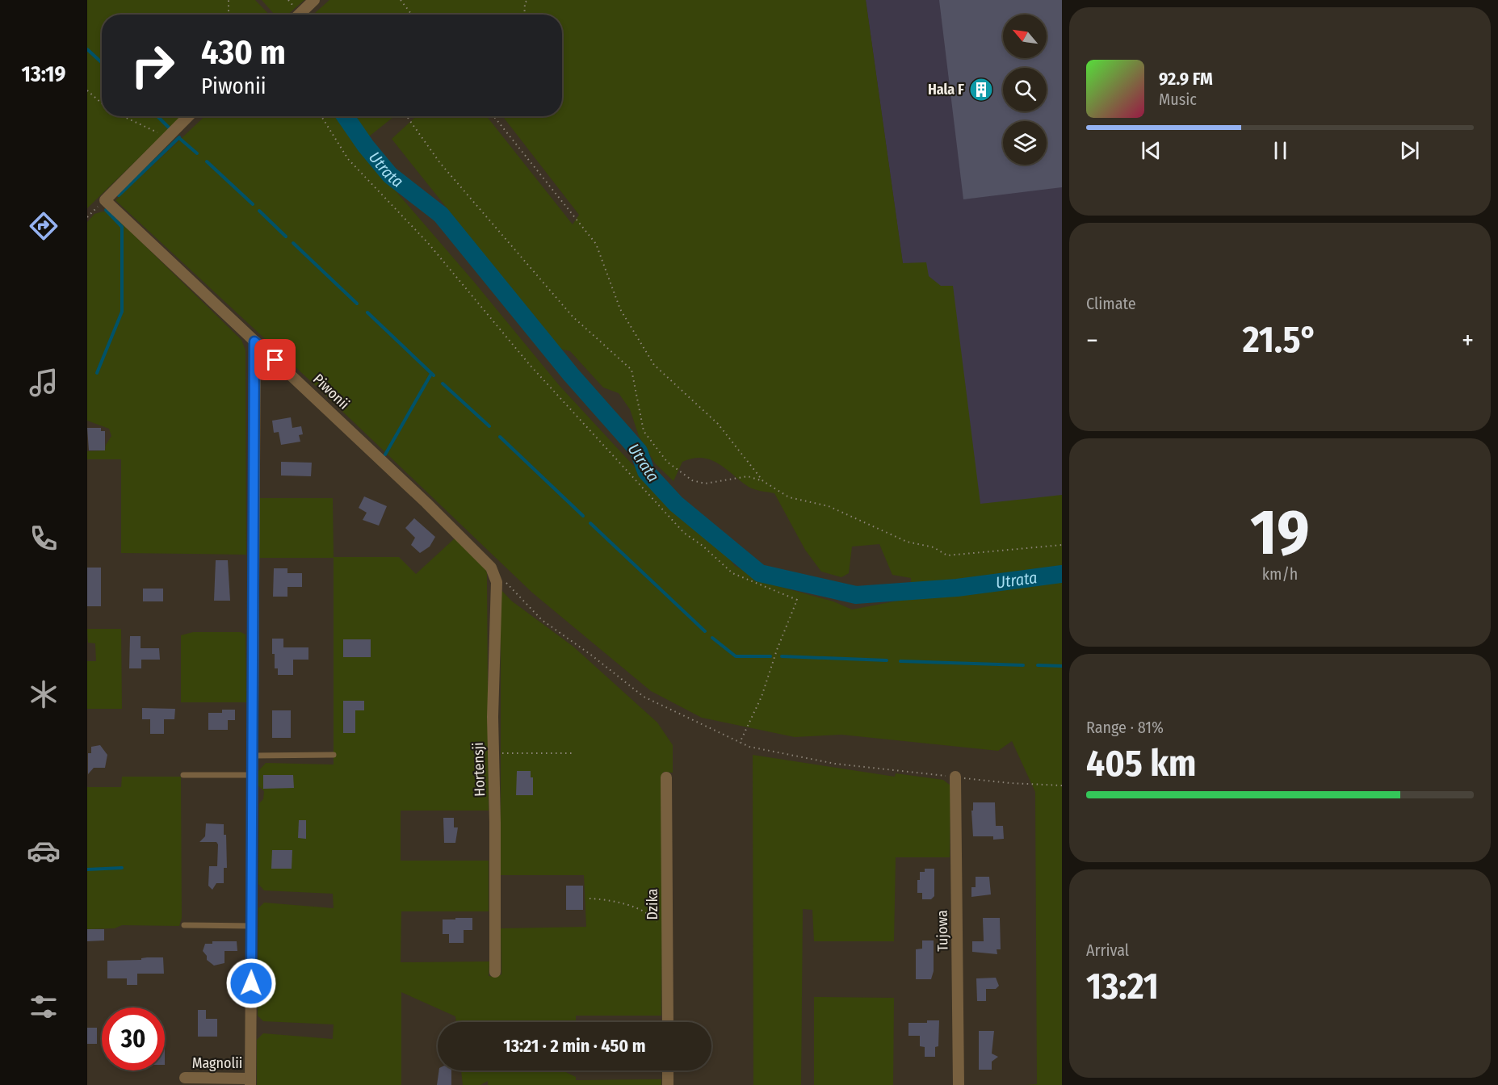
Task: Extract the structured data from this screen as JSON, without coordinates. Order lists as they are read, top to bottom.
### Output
{
  "streets": {
    "street": [
      "Piwonii",
      "Hortensji",
      "Dzika",
      "Tujowa",
      "Magnolii"
    ]
  },
  "crossings": [
    ["Piwonii", "Hortensji"],
    ["Piwonii", "Magnolii"]
  ],
  "water": ["Utrata"],
  "places": {
    "building": ["Hala F"]
  },
  "north": "top left",
  "page": {
    "tabs": "13:19",
    "turn": ["430 m", "Piwonii"],
    "song": ["92.9 FM", "Music"],
    "tile": [
      "Climate",
      ["19", "km/h"],
      ["Range · 81%", "405 km"],
      ["Arrival", "13:21"]
    ],
    "heat": ["−", "21.5°", "+"],
    "limit": "30",
    "trip": "13:21 · 2 min · 450 m"
  }
}
